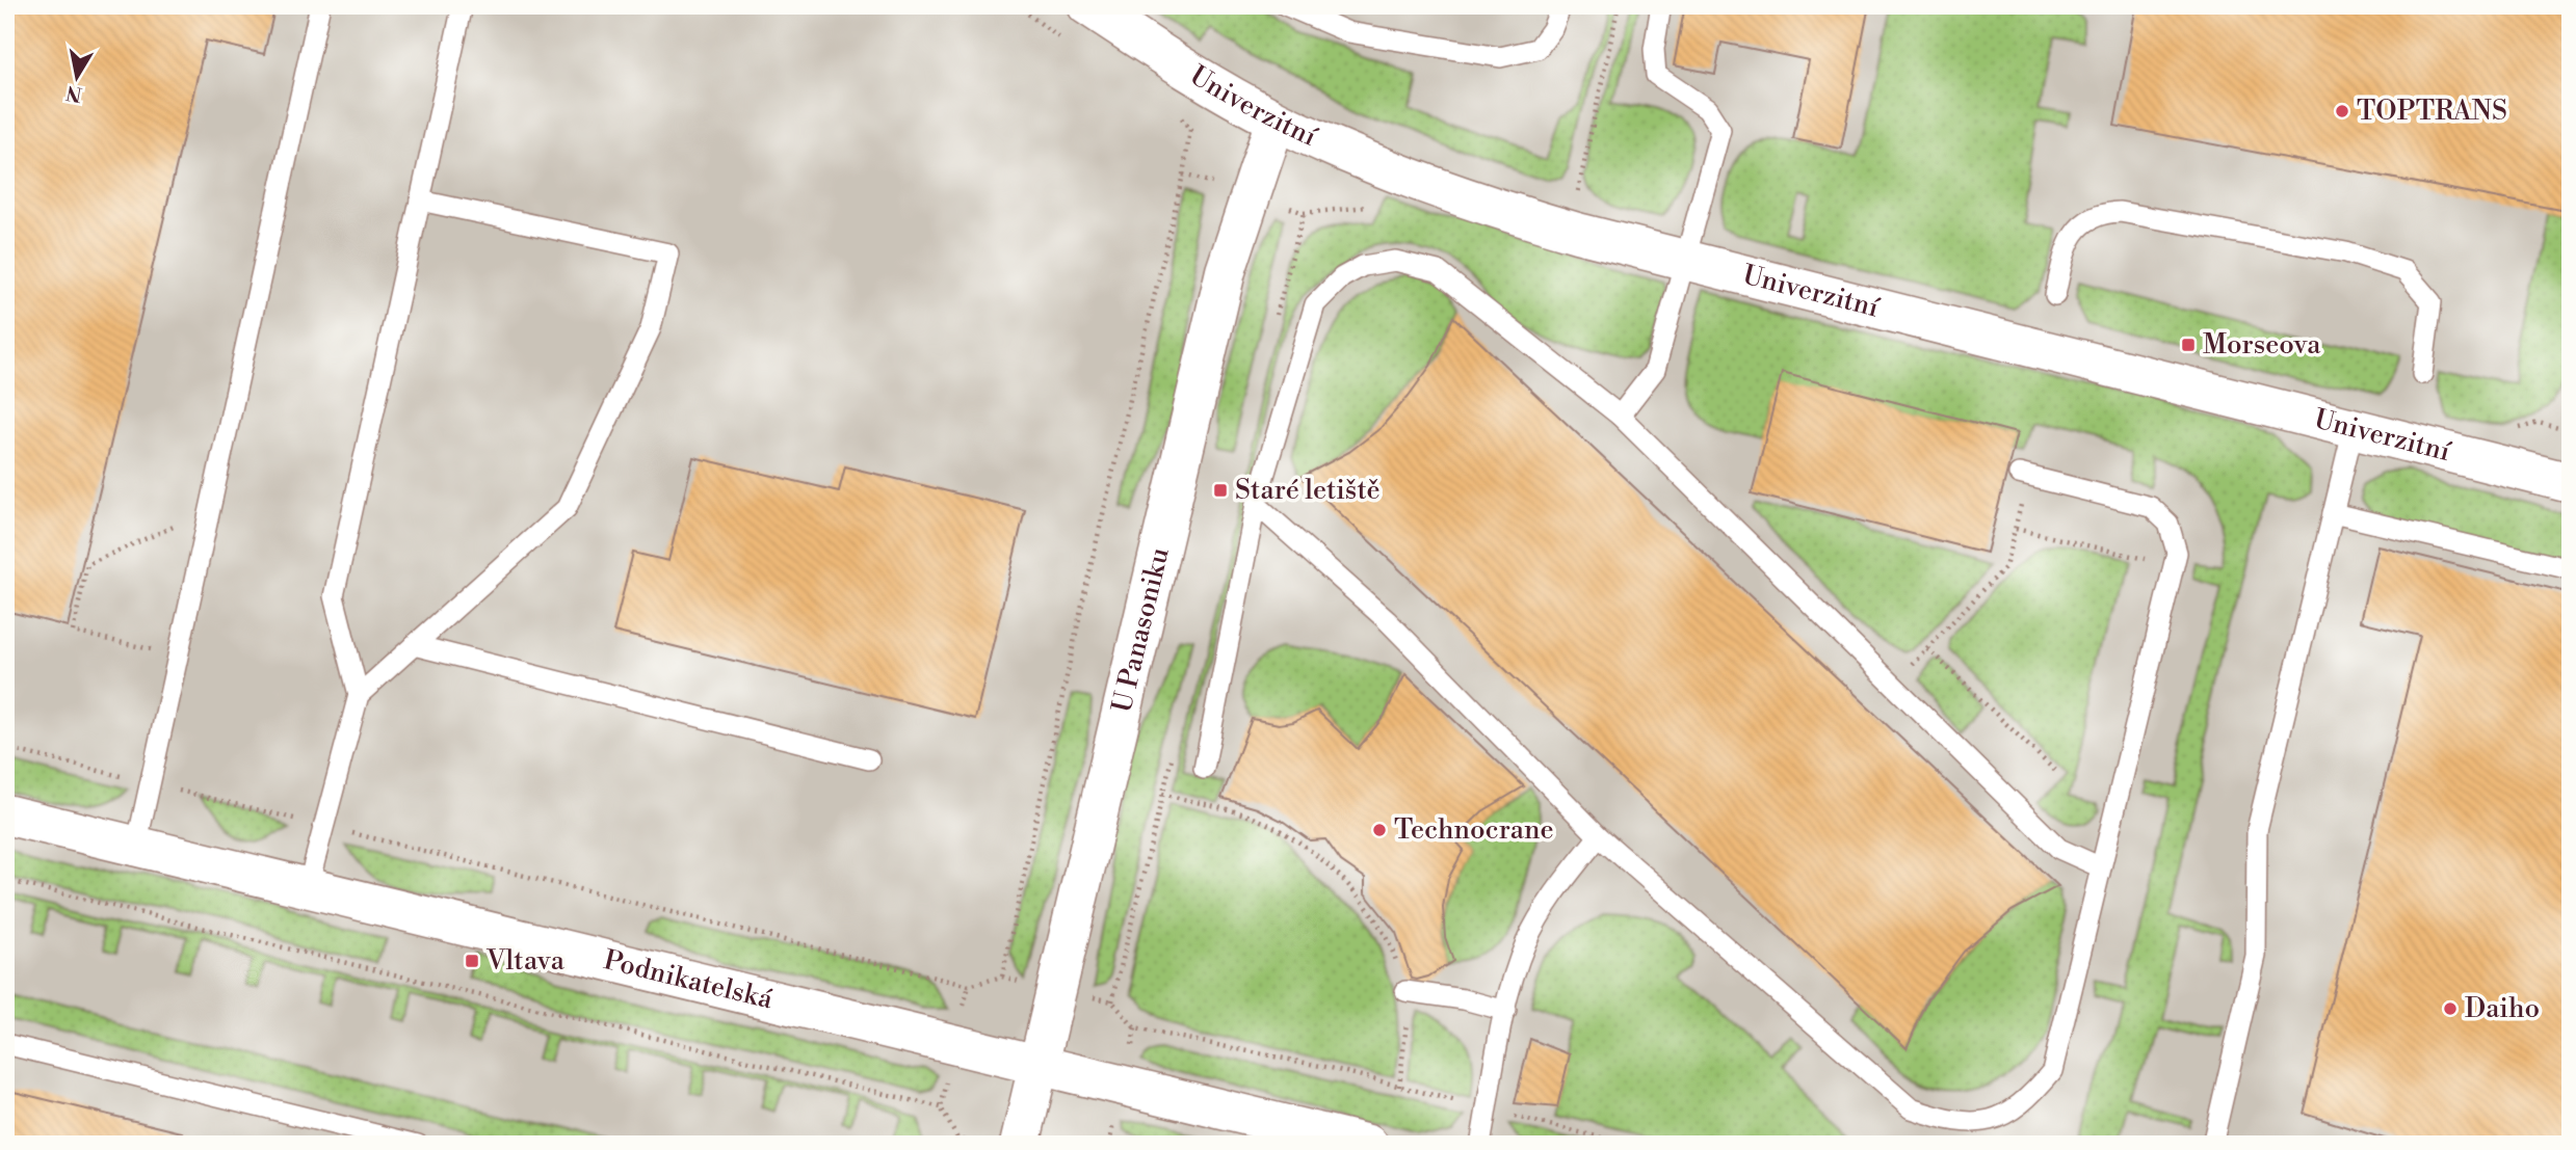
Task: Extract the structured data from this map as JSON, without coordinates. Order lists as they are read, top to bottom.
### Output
{
  "streets": {
    "street": ["Univerzitní", "U Panasoniku", "Podnikatelská"]
  },
  "crossings": [
    ["Univerzitní", "U Panasoniku"],
    ["U Panasoniku", "Podnikatelská"]
  ],
  "places": {
    "other": ["TOPTRANS", "Technocrane", "Daiho"],
    "transit": ["Morseova", "Staré letiště", "Vltava"]
  },
  "north": "bottom"
}
